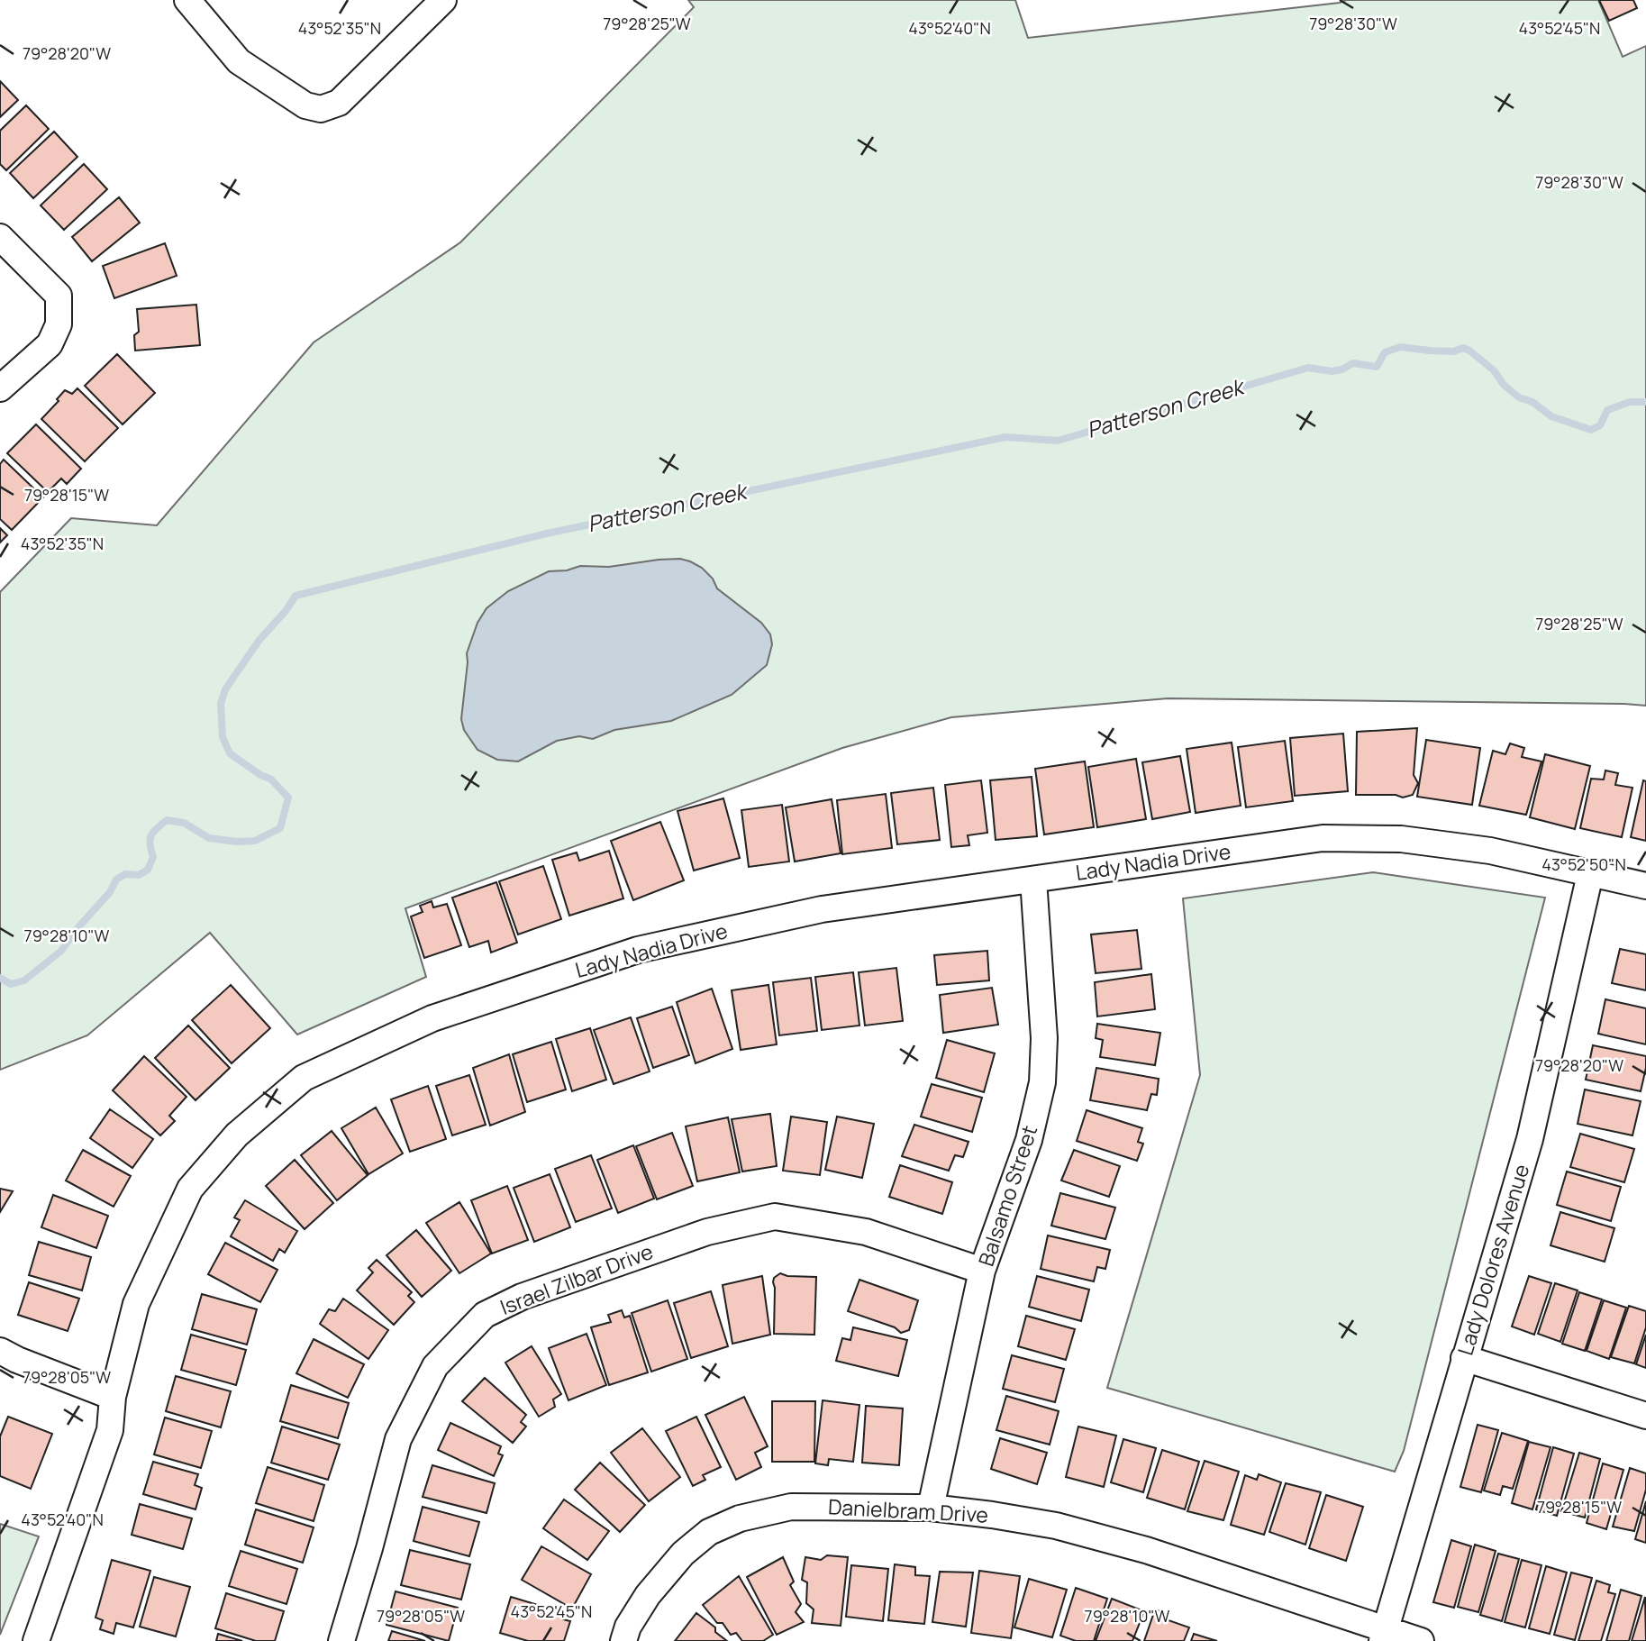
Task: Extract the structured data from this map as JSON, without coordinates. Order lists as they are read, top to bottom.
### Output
{
  "streets": {
    "street": [
      "Lady Nadia Drive",
      "Balsamo Street",
      "Lady Dolores Avenue",
      "Israel Zilbar Drive",
      "Danielbram Drive"
    ]
  },
  "crossings": [
    ["Lady Nadia Drive", "Balsamo Street"],
    ["Lady Nadia Drive", "Lady Dolores Avenue"],
    ["Balsamo Street", "Israel Zilbar Drive"],
    ["Balsamo Street", "Danielbram Drive"],
    ["Lady Dolores Avenue", "Danielbram Drive"]
  ],
  "water": ["Patterson Creek"],
  "coordinates": [
    "79°28'25\"W",
    "79°28'30\"W",
    "43°52'35\"N",
    "43°52'40\"N",
    "43°52'45\"N",
    "79°28'20\"W",
    "79°28'15\"W",
    "43°52'50\"N",
    "79°28'10\"W",
    "79°28'05\"W"
  ]
}
